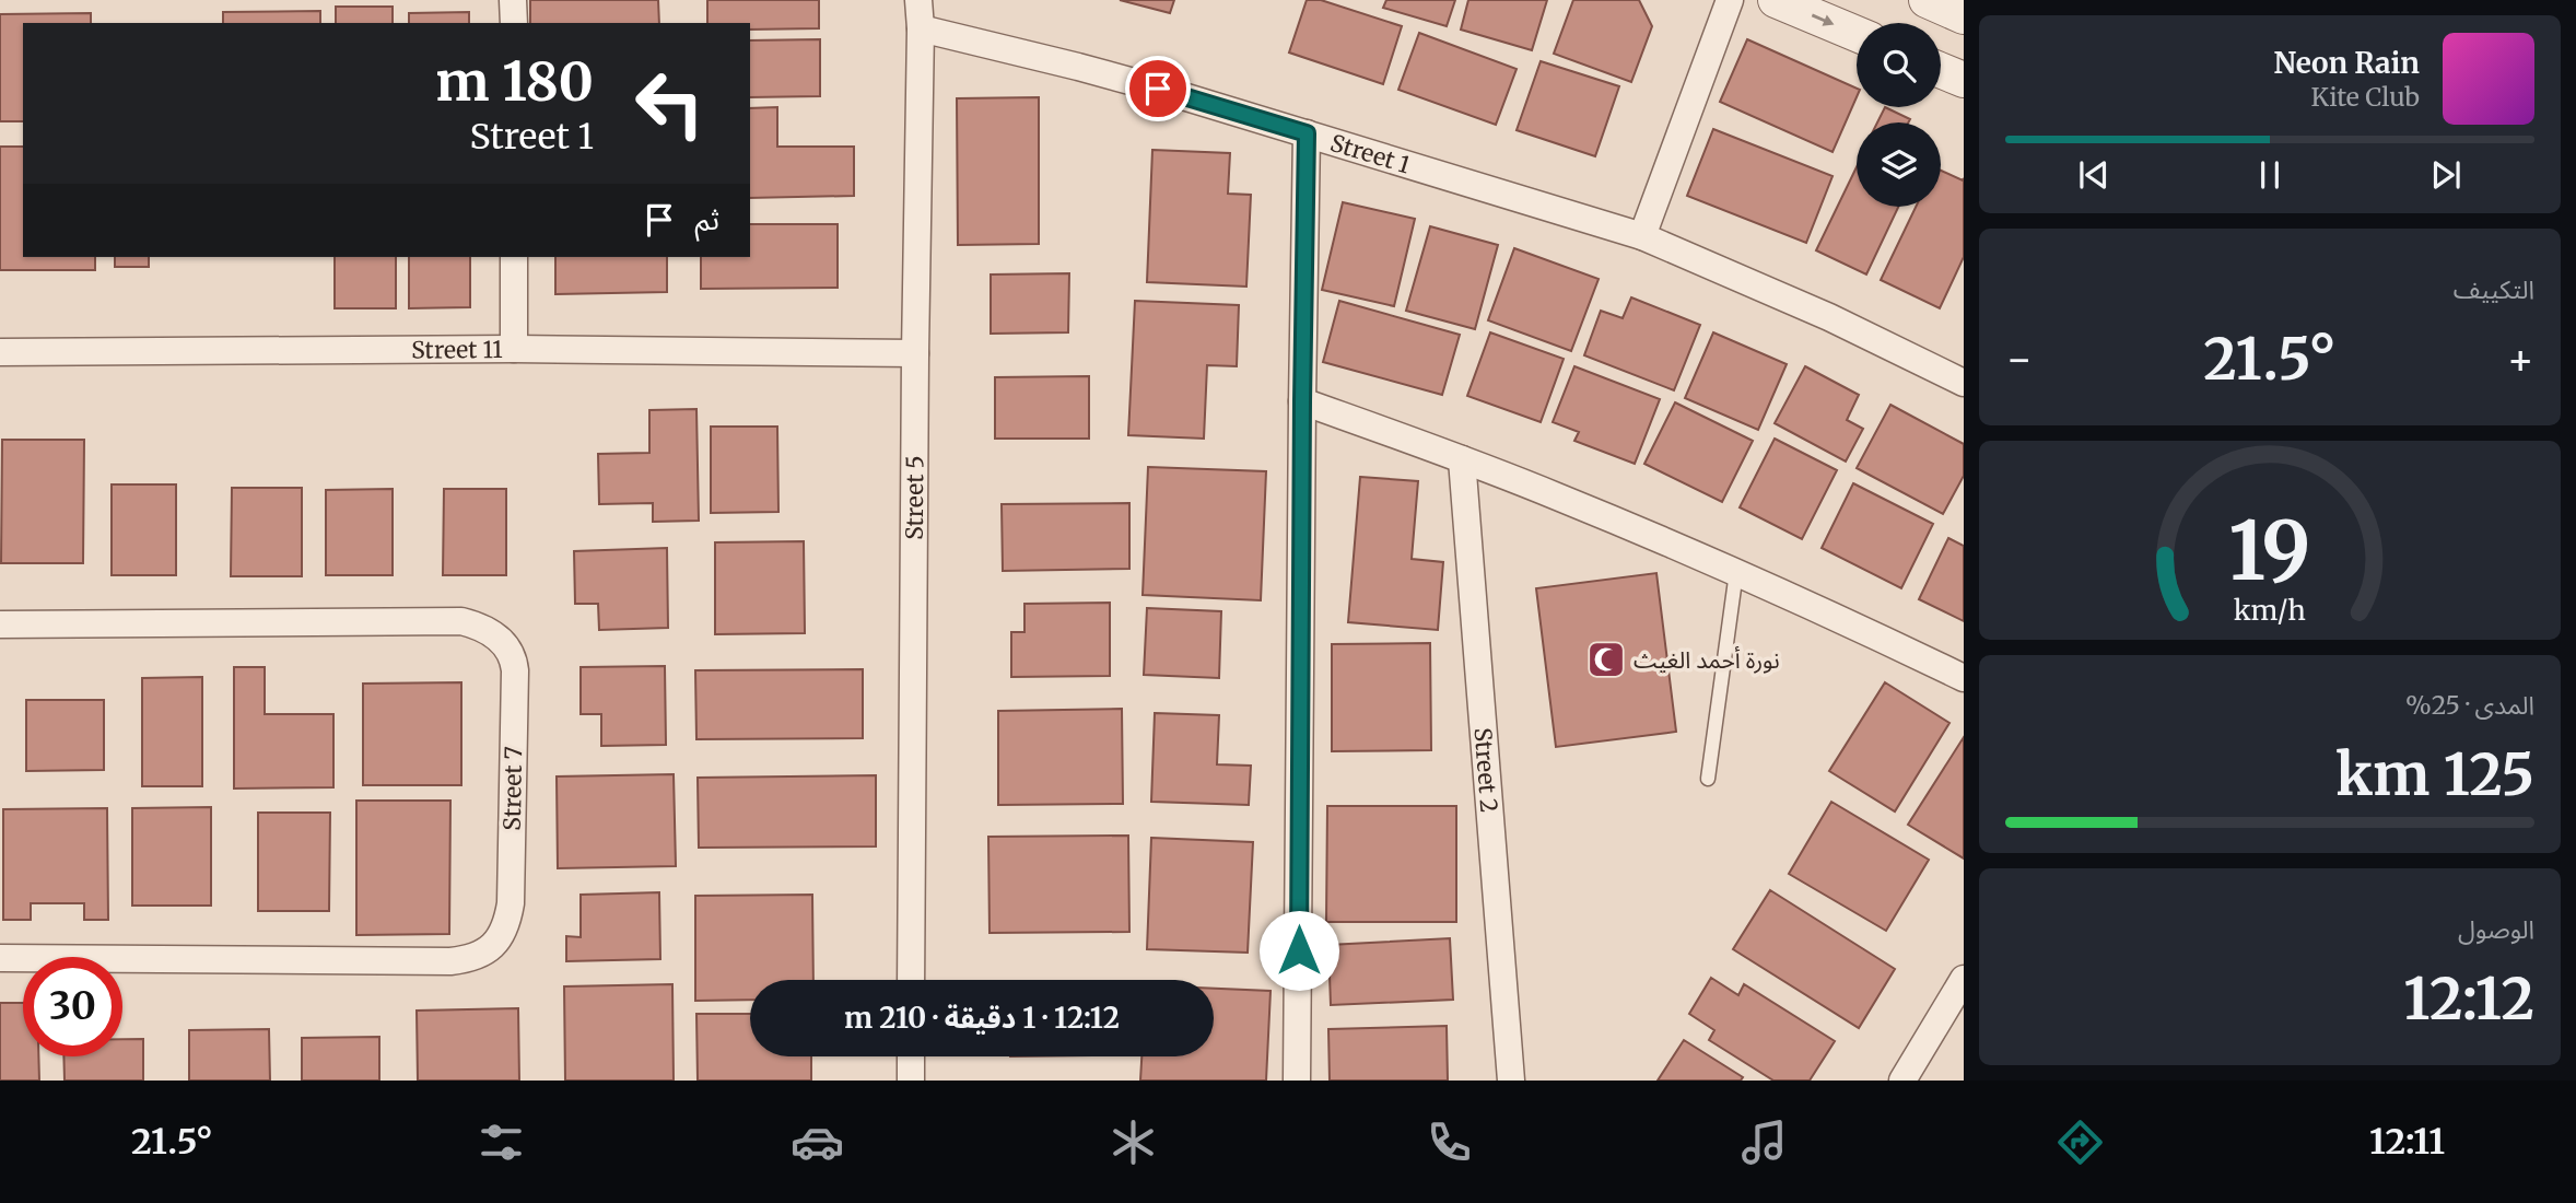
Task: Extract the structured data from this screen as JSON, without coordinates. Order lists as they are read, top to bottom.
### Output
{
  "streets": {
    "street": [
      "Street 1",
      "Street 11",
      "Street 5",
      "Street 2",
      "Street 7"
    ]
  },
  "crossings": [
    ["Street 1", "Street 5"],
    ["Street 11", "Street 5"]
  ],
  "places": {
    "mosque": ["نورة أحمد الغيث"]
  },
  "page": {
    "turn": ["180 m", "Street 1"],
    "song": ["Neon Rain", "Kite Club"],
    "then": "ثم",
    "tile": [
      "التكييف",
      ["المدى · 25%", "125 km"],
      ["الوصول", "12:12"]
    ],
    "heat": ["−", "21.5°", "+"],
    "limit": "30",
    "trip": "12:12 · 1 دقيقة · 210 m",
    "tabs": ["12:11", "21.5°"],
    "gauge": ["19", "km/h"]
  }
}
